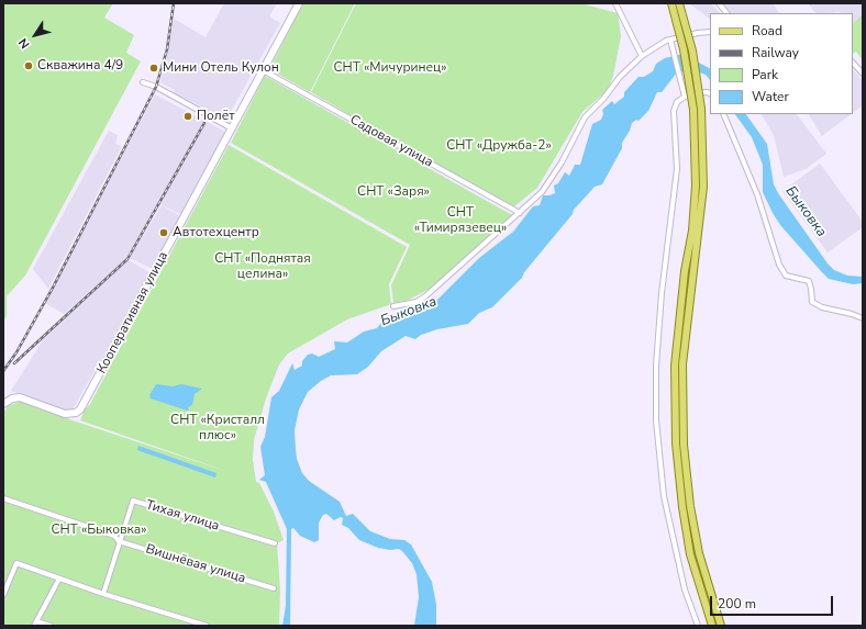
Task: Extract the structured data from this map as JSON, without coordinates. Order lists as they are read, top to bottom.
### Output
{
  "streets": {
    "main road": ["Кооперативная улица"],
    "street": ["Садовая улица", "Тихая улица", "Вишнёвая улица"]
  },
  "crossings": [
    ["Садовая улица", "Кооперативная улица"],
    ["Тихая улица", "Вишнёвая улица"]
  ],
  "water": ["Быковка"],
  "parks": [
    "СНТ «Мичуринец»",
    "СНТ «Дружба-2»",
    "СНТ «Заря»",
    "СНТ «Тимирязевец»",
    "СНТ «Поднятая целина»",
    "СНТ «Кристалл плюс»",
    "СНТ «Быковка»"
  ],
  "places": [
    "Скважина 4/9",
    "Мини Отель Кулон",
    "Полёт",
    "Автотехцентр"
  ],
  "legend": [
    "Road",
    "Railway",
    "Park",
    "Water"
  ],
  "scale_bar": "200 m",
  "north": "bottom left"
}
